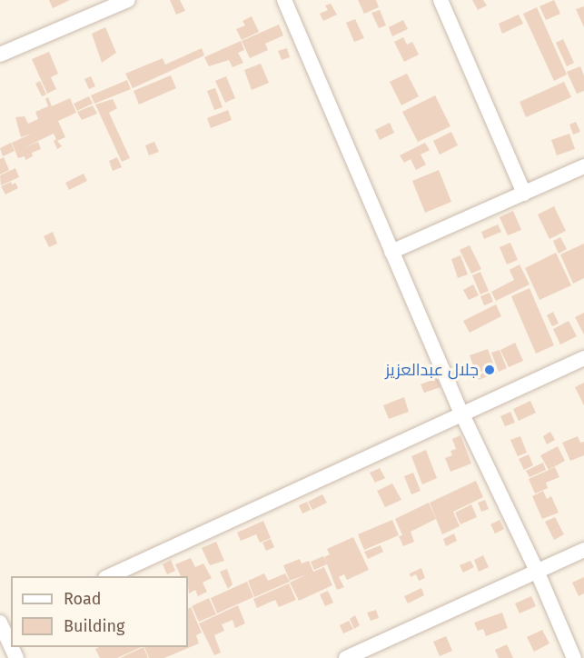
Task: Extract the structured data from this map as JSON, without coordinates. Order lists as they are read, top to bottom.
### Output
{
  "places": ["جلال عبدالعزيز"],
  "legend": ["Road", "Building"]
}
